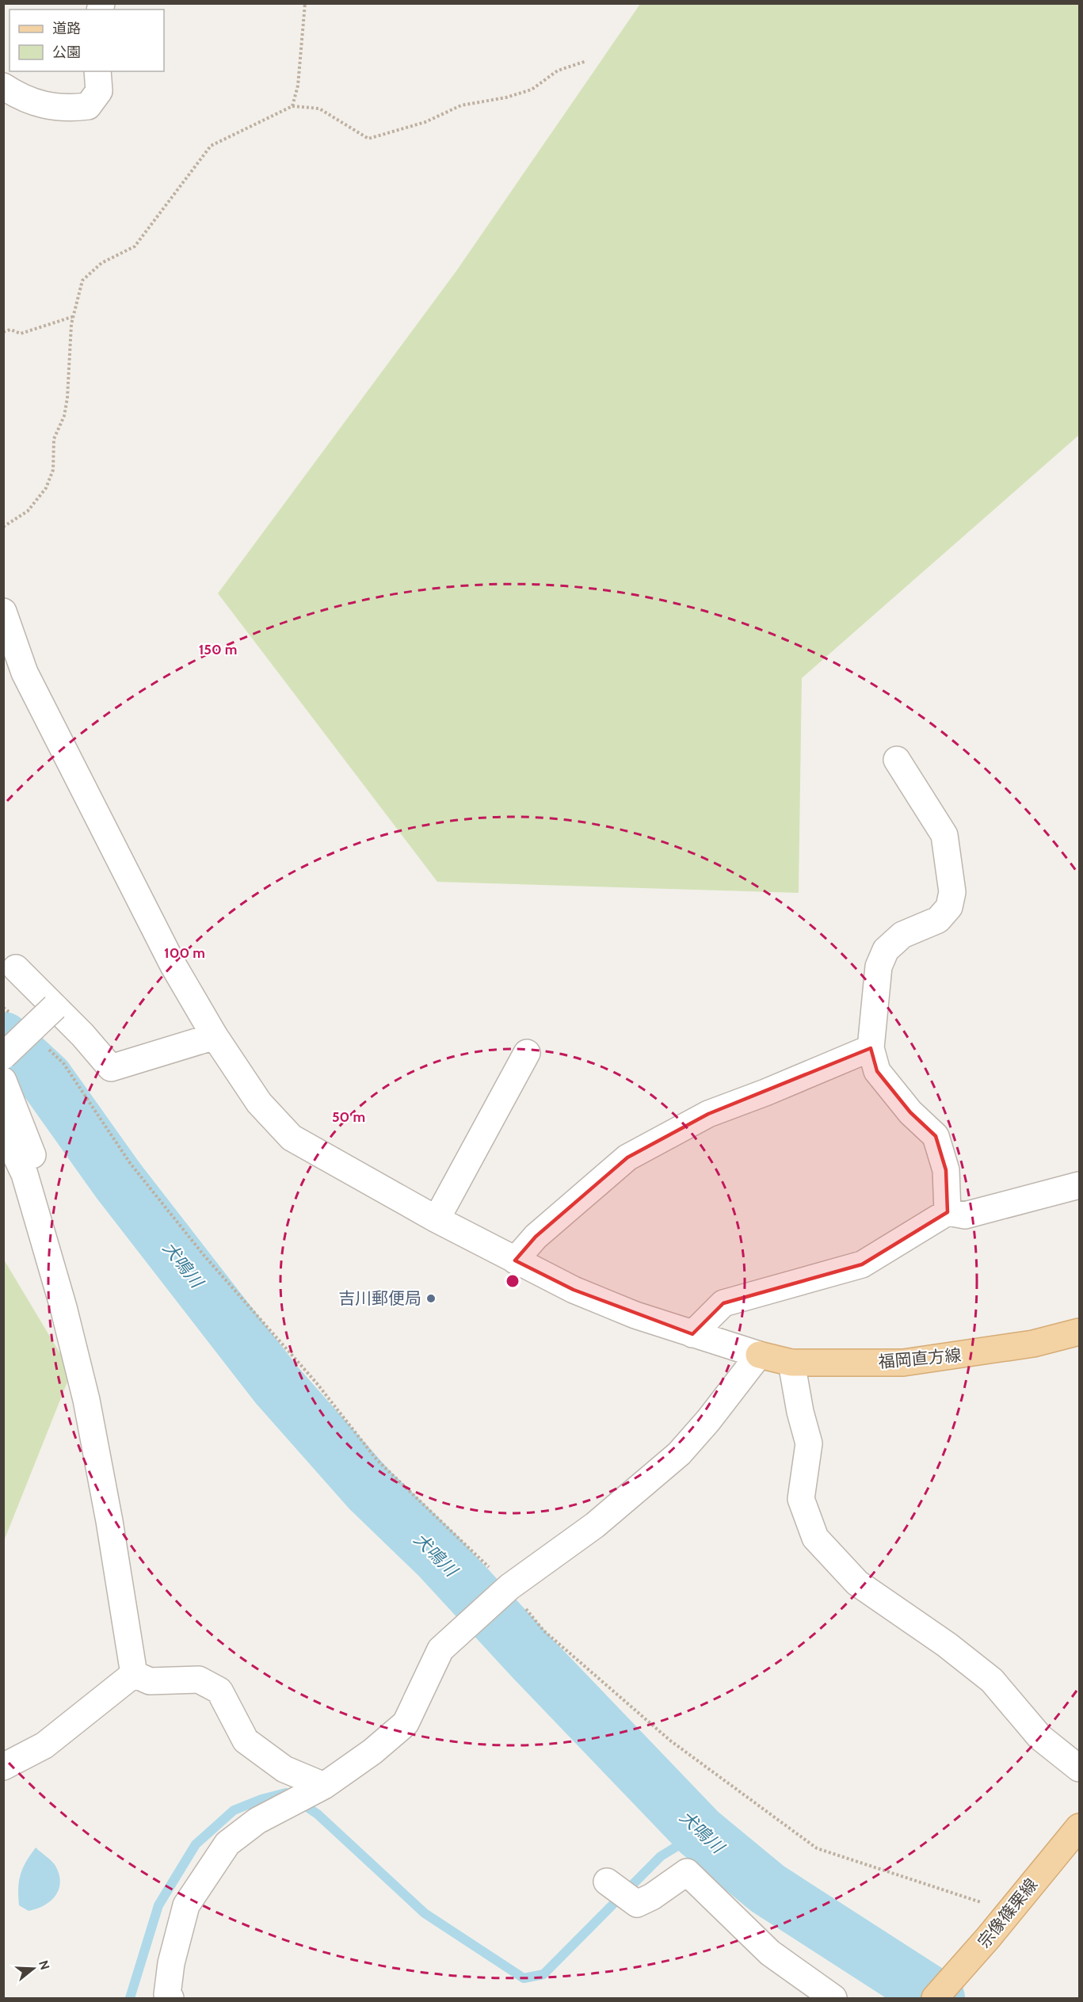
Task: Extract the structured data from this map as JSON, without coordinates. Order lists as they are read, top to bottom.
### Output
{
  "streets": {
    "main road": ["福岡直方線", "宗像篠栗線"]
  },
  "water": ["犬鳴川"],
  "places": ["吉川郵便局"],
  "legend": ["道路", "公園"],
  "north": "right",
  "rings": ["150 m", "100 m", "50 m"]
}
